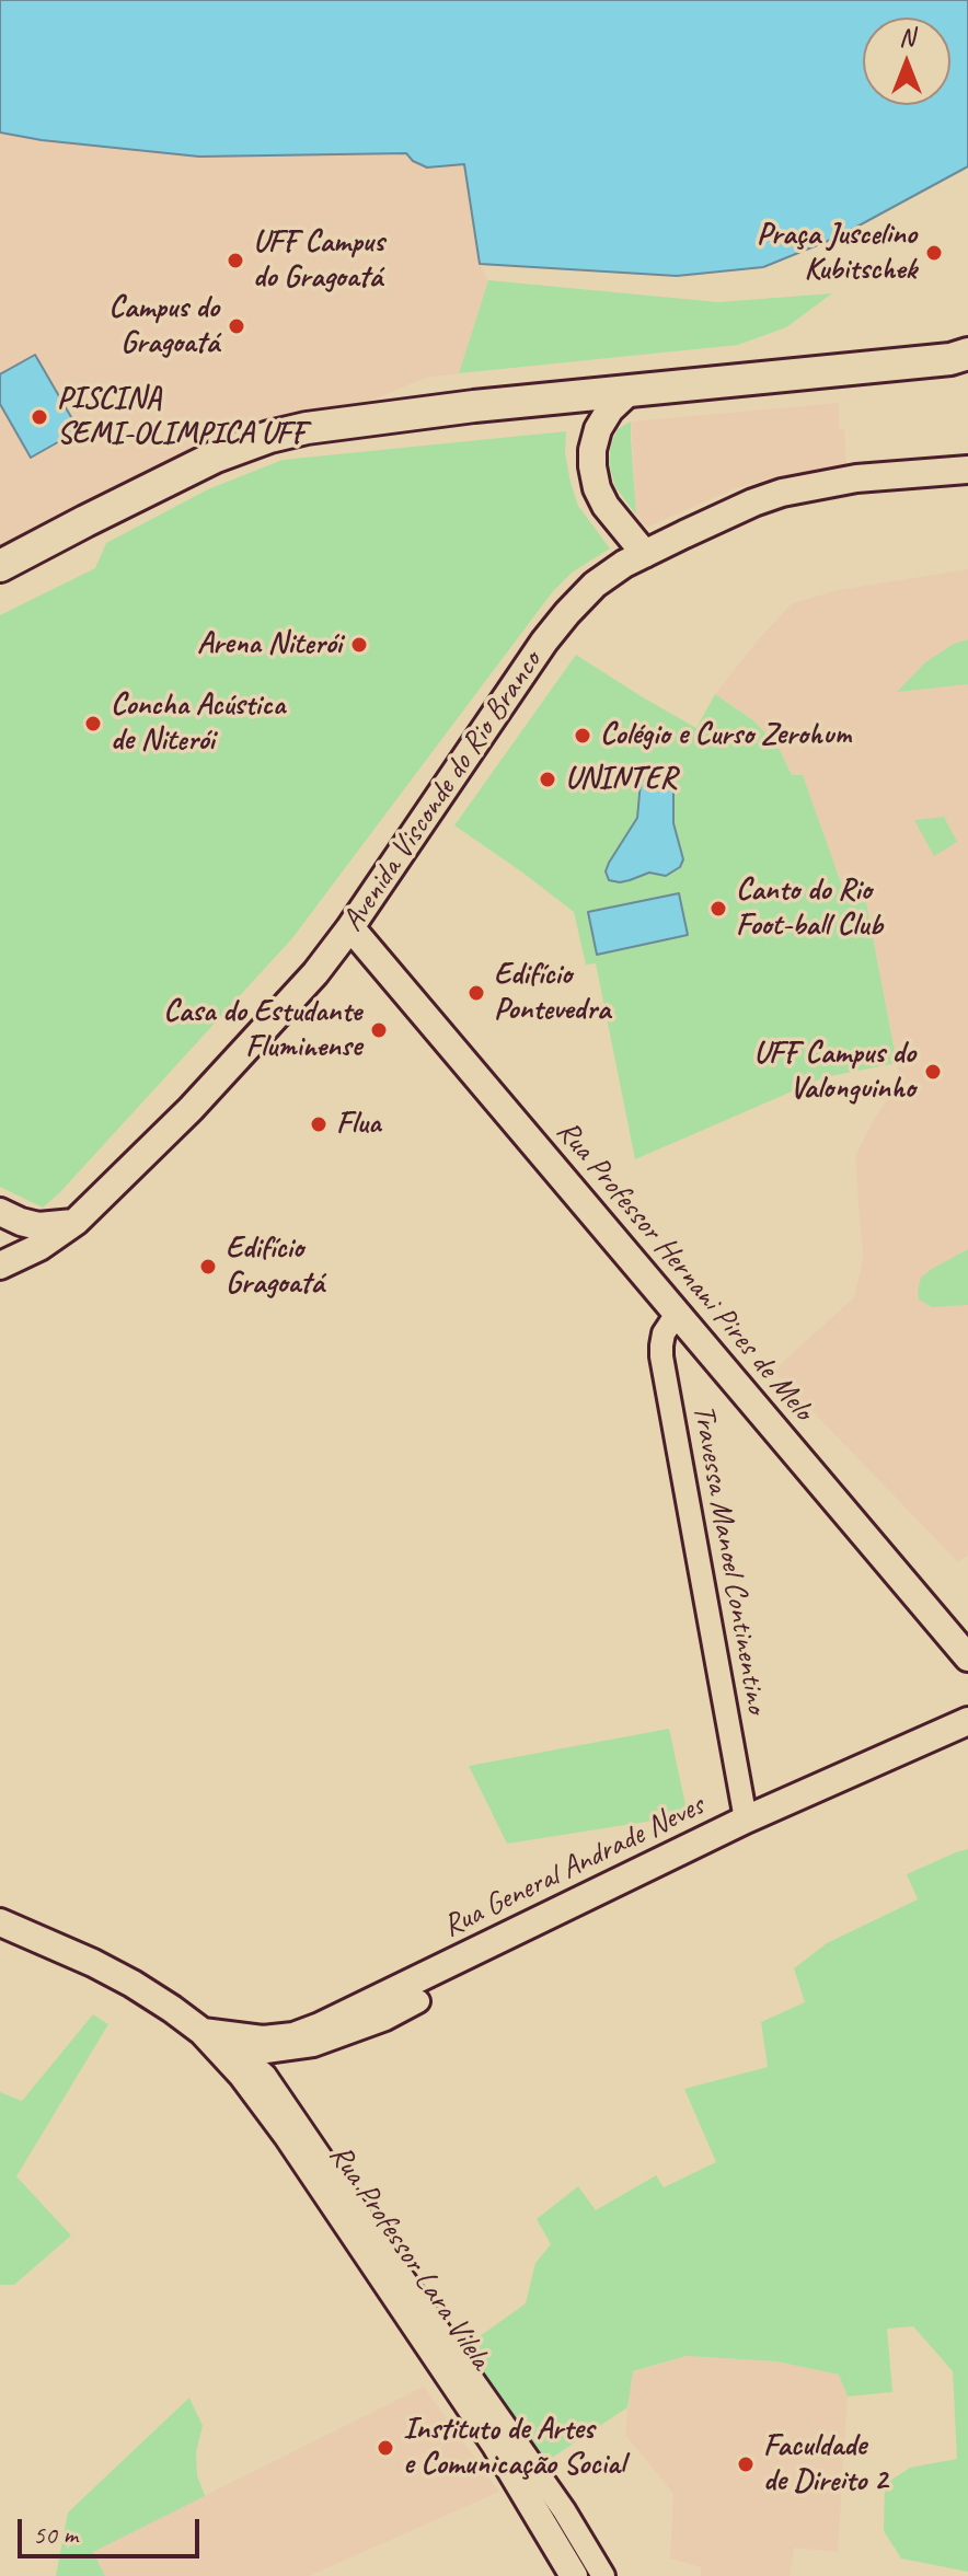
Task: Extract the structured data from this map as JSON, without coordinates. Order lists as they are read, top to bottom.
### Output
{
  "streets": {
    "street": [
      "Avenida Visconde do Rio Branco",
      "Rua Professor Hernani Pires de Melo",
      "Travessa Manoel Continentino",
      "Rua General Andrade Neves",
      "Rua Professor Lara Vilela"
    ]
  },
  "crossings": [
    ["Avenida Visconde do Rio Branco", "Rua Professor Hernani Pires de Melo"],
    ["Rua Professor Hernani Pires de Melo", "Travessa Manoel Continentino"],
    ["Travessa Manoel Continentino", "Rua General Andrade Neves"],
    ["Rua General Andrade Neves", "Rua Professor Lara Vilela"]
  ],
  "places": [
    "Praça Juscelino Kubitschek",
    "UFF Campus do Gragoatá",
    "Campus do Gragoatá",
    "PISCINA SEMI-OLIMPICA UFF",
    "Arena Niterói",
    "Concha Acústica de Niterói",
    "Colégio e Curso Zerohum",
    "UNINTER",
    "Canto do Rio Foot-ball Club",
    "Edifício Pontevedra",
    "Casa do Estudante Fluminense",
    "UFF Campus do Valonguinho",
    "Flua",
    "Edifício Gragoatá",
    "Instituto de Artes e Comunicação Social",
    "Faculdade de Direito 2"
  ],
  "scale_bar": "50 m",
  "north": "top"
}
